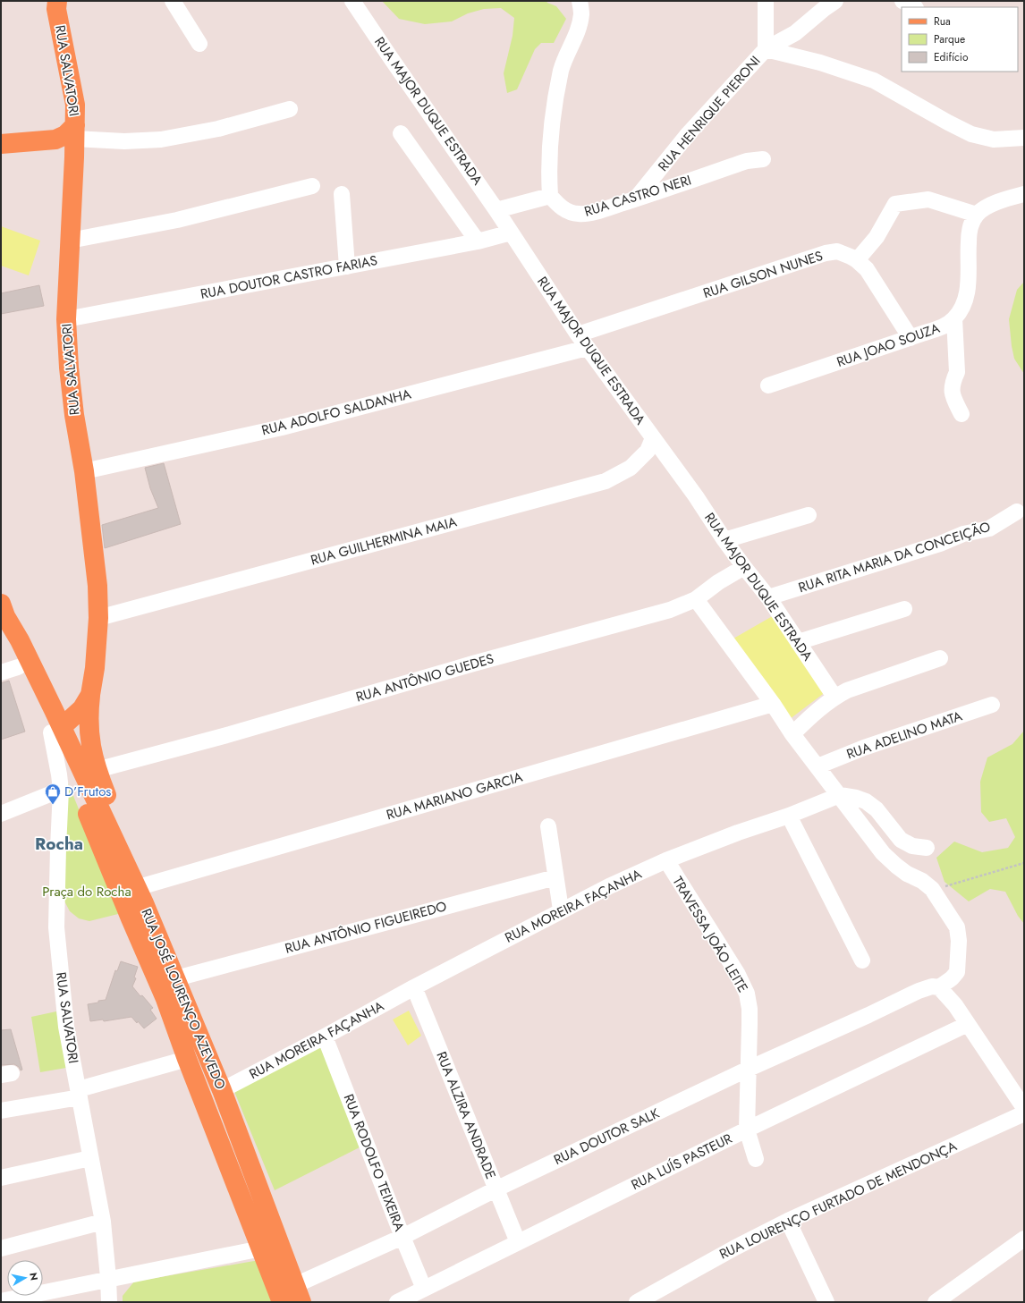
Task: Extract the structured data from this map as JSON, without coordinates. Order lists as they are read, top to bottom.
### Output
{
  "streets": {
    "main road": ["RUA SALVATORI", "RUA JOSÉ LOURENÇO AZEVEDO"],
    "street": [
      "RUA MAJOR DUQUE ESTRADA",
      "RUA HENRIQUE PIERONI",
      "RUA CASTRO NERI",
      "RUA GILSON NUNES",
      "RUA DOUTOR CASTRO FARIAS",
      "RUA JOAO SOUZA",
      "RUA ADOLFO SALDANHA",
      "RUA GUILHERMINA MAIA",
      "RUA RITA MARIA DA CONCEIÇÃO",
      "RUA ANTÔNIO GUEDES",
      "RUA ADELINO MATA",
      "RUA MARIANO GARCIA",
      "RUA MOREIRA FAÇANHA",
      "RUA ANTÔNIO FIGUEIREDO",
      "TRAVESSA JOÃO LEITE",
      "RUA ALZIRA ANDRADE",
      "RUA DOUTOR SALK",
      "RUA LUÍS PASTEUR",
      "RUA RODOLFO TEIXEIRA",
      "RUA LOURENÇO FURTADO DE MENDONÇA"
    ]
  },
  "crossings": [
    ["RUA SALVATORI", "RUA DOUTOR CASTRO FARIAS"],
    ["RUA SALVATORI", "RUA ADOLFO SALDANHA"],
    ["RUA SALVATORI", "RUA GUILHERMINA MAIA"],
    ["RUA SALVATORI", "RUA JOSÉ LOURENÇO AZEVEDO"],
    ["RUA MAJOR DUQUE ESTRADA", "RUA GILSON NUNES"],
    ["RUA MAJOR DUQUE ESTRADA", "RUA DOUTOR CASTRO FARIAS"],
    ["RUA MAJOR DUQUE ESTRADA", "RUA ADOLFO SALDANHA"],
    ["RUA MAJOR DUQUE ESTRADA", "RUA GUILHERMINA MAIA"],
    ["RUA MAJOR DUQUE ESTRADA", "RUA RITA MARIA DA CONCEIÇÃO"],
    ["RUA MAJOR DUQUE ESTRADA", "RUA ANTÔNIO GUEDES"],
    ["RUA HENRIQUE PIERONI", "RUA CASTRO NERI"],
    ["RUA GILSON NUNES", "RUA JOAO SOUZA"],
    ["RUA GILSON NUNES", "RUA ADOLFO SALDANHA"],
    ["RUA MARIANO GARCIA", "RUA JOSÉ LOURENÇO AZEVEDO"],
    ["RUA MOREIRA FAÇANHA", "TRAVESSA JOÃO LEITE"],
    ["RUA MOREIRA FAÇANHA", "RUA JOSÉ LOURENÇO AZEVEDO"],
    ["RUA MOREIRA FAÇANHA", "RUA ALZIRA ANDRADE"],
    ["RUA MOREIRA FAÇANHA", "RUA RODOLFO TEIXEIRA"],
    ["RUA ANTÔNIO FIGUEIREDO", "RUA JOSÉ LOURENÇO AZEVEDO"],
    ["TRAVESSA JOÃO LEITE", "RUA DOUTOR SALK"],
    ["TRAVESSA JOÃO LEITE", "RUA LUÍS PASTEUR"],
    ["RUA JOSÉ LOURENÇO AZEVEDO", "RUA DOUTOR SALK"],
    ["RUA ALZIRA ANDRADE", "RUA DOUTOR SALK"],
    ["RUA ALZIRA ANDRADE", "RUA LUÍS PASTEUR"],
    ["RUA DOUTOR SALK", "RUA RODOLFO TEIXEIRA"],
    ["RUA LUÍS PASTEUR", "RUA RODOLFO TEIXEIRA"]
  ],
  "districts": ["Rocha"],
  "parks": ["Praça do Rocha"],
  "places": {
    "shop": ["D’Frutos"]
  },
  "legend": ["Rua", "Parque", "Edifício"],
  "north": "right"
}
